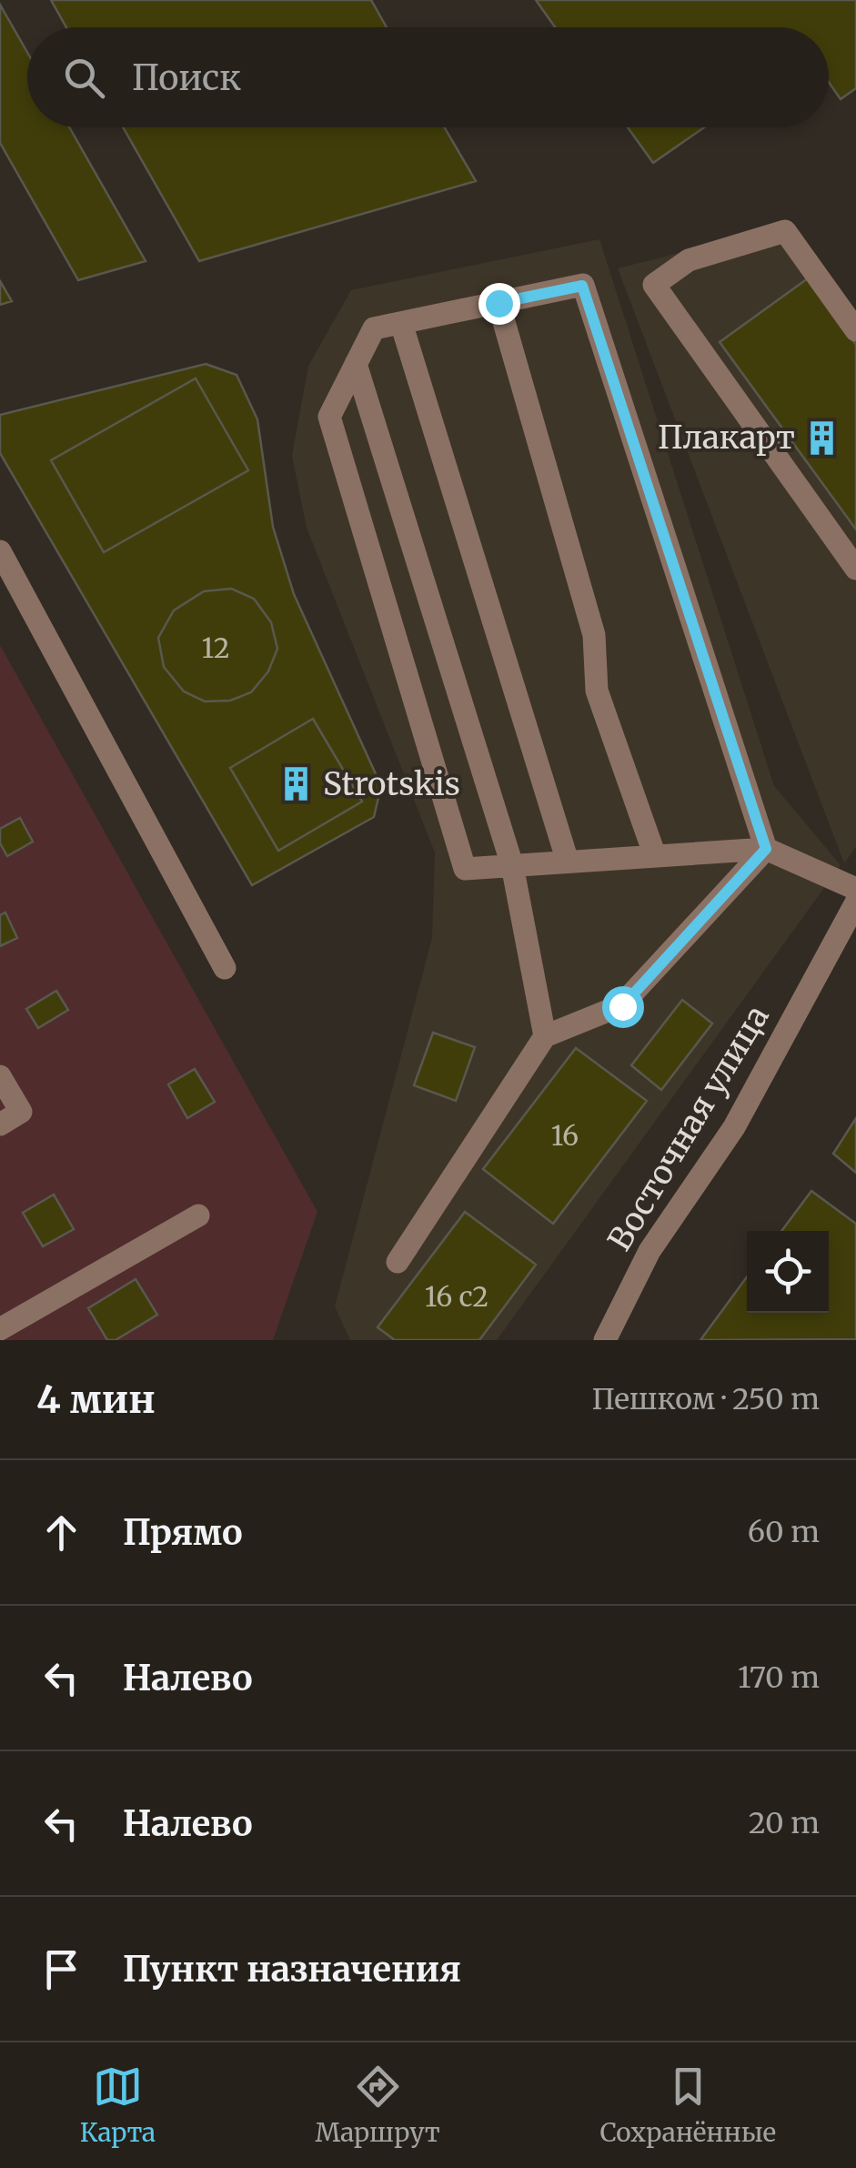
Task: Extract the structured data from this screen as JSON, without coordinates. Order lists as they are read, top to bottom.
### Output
{
  "streets": {
    "street": ["Восточная улица"]
  },
  "places": {
    "building": ["Плакарт", "Strotskis"]
  },
  "house_numbers": ["12", "16", "16 с2"],
  "page": {
    "search": "Поиск",
    "heading": ["4 мин", "Пешком · 250 m"],
    "list": [
      ["Прямо", "60 m"],
      ["Налево", "170 m"],
      ["Налево", "20 m"],
      "Пункт назначения"
    ],
    "nav": ["Карта", "Маршрут", "Сохранённые"]
  }
}
